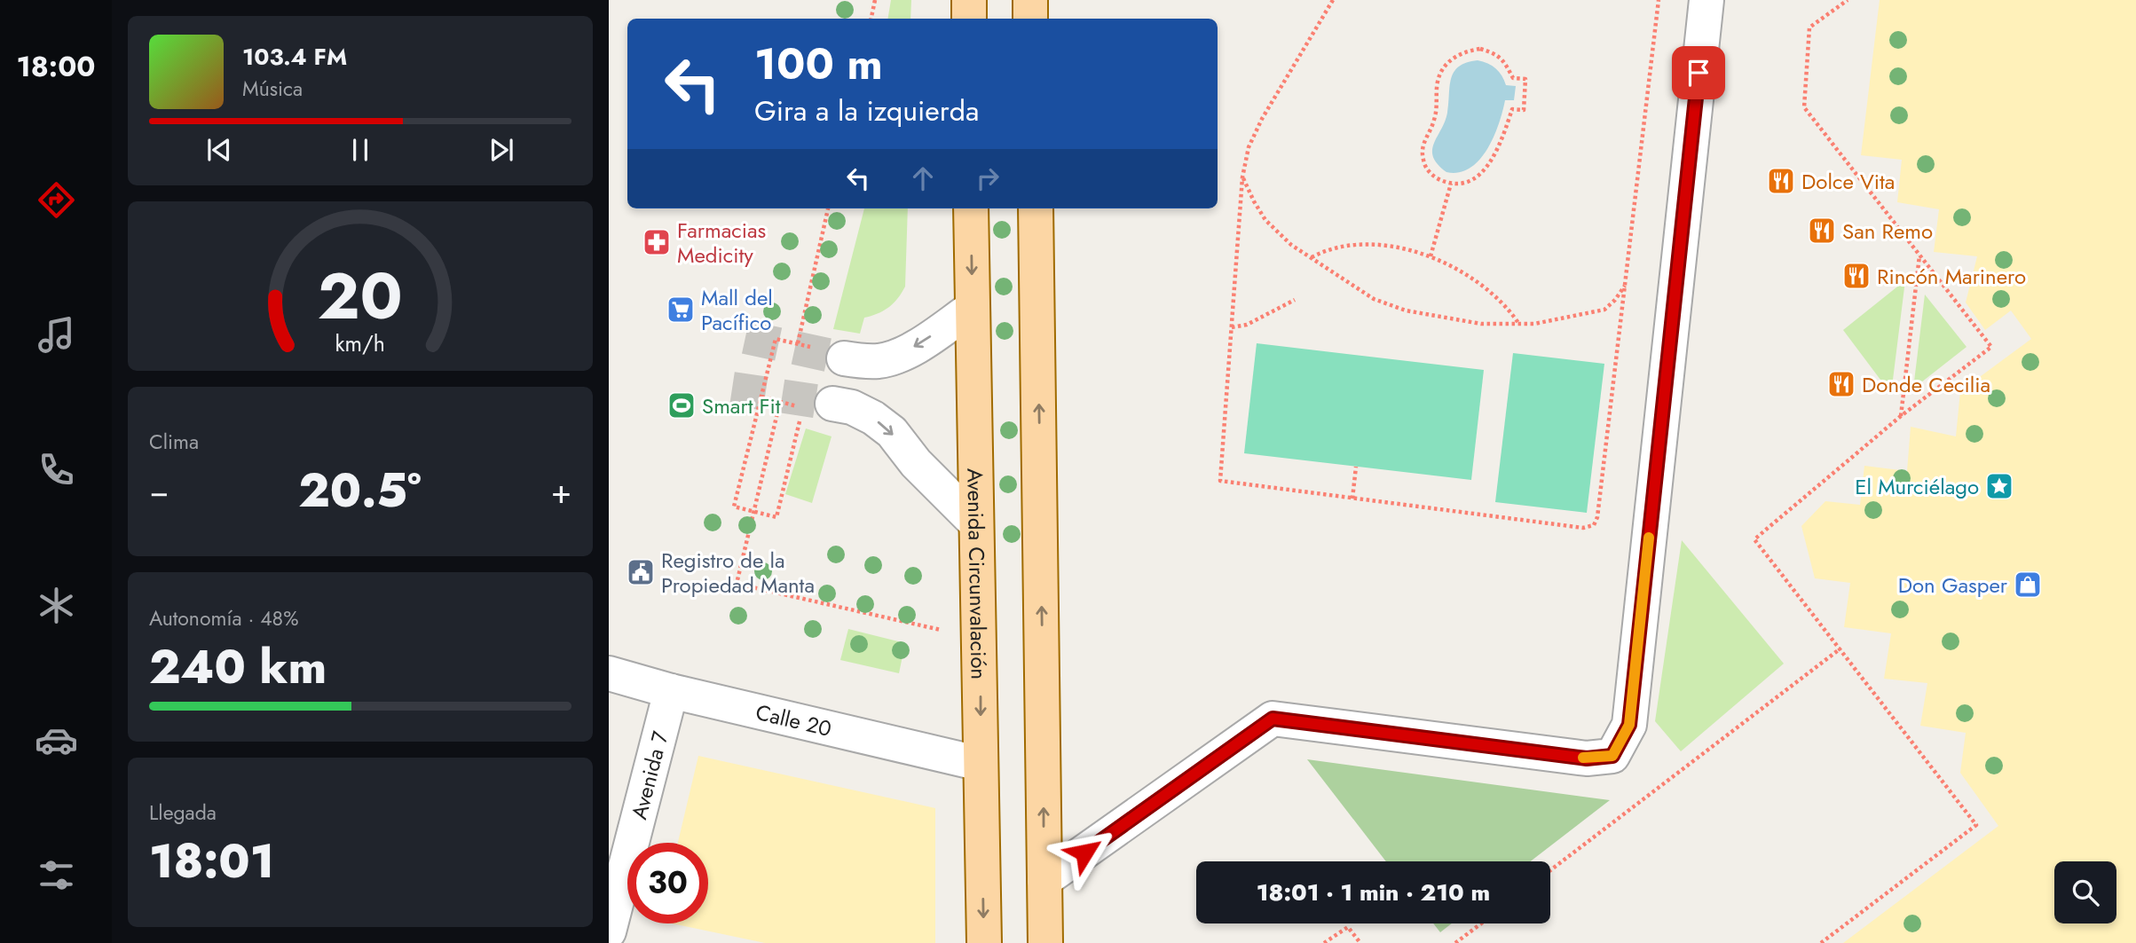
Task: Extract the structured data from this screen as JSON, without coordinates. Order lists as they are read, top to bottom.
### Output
{
  "streets": {
    "main road": ["Avenida Circunvalación"],
    "street": ["Calle 20", "Avenida 7"]
  },
  "crossings": [
    ["Avenida Circunvalación", "Calle 20"],
    ["Calle 20", "Avenida 7"]
  ],
  "places": {
    "restaurant": [
      "Dolce Vita",
      "San Remo",
      "Rincón Marinero",
      "Donde Cecilia"
    ],
    "pharmacy": ["Farmacias Medicity"],
    "supermarket": ["Mall del Pacífico"],
    "sports": ["Smart Fit"],
    "place": ["El Murciélago"],
    "public building": ["Registro de la Propiedad Manta"],
    "shop": ["Don Gasper"]
  },
  "page": {
    "tabs": "18:00",
    "turn": ["100 m", "Gira a la izquierda"],
    "song": ["103.4 FM", "Música"],
    "tile": [
      "Clima",
      ["Autonomía · 48%", "240 km"],
      ["Llegada", "18:01"]
    ],
    "heat": ["−", "20.5°", "+"],
    "limit": "30",
    "trip": "18:01 · 1 min · 210 m",
    "gauge": ["20", "km/h"]
  }
}
